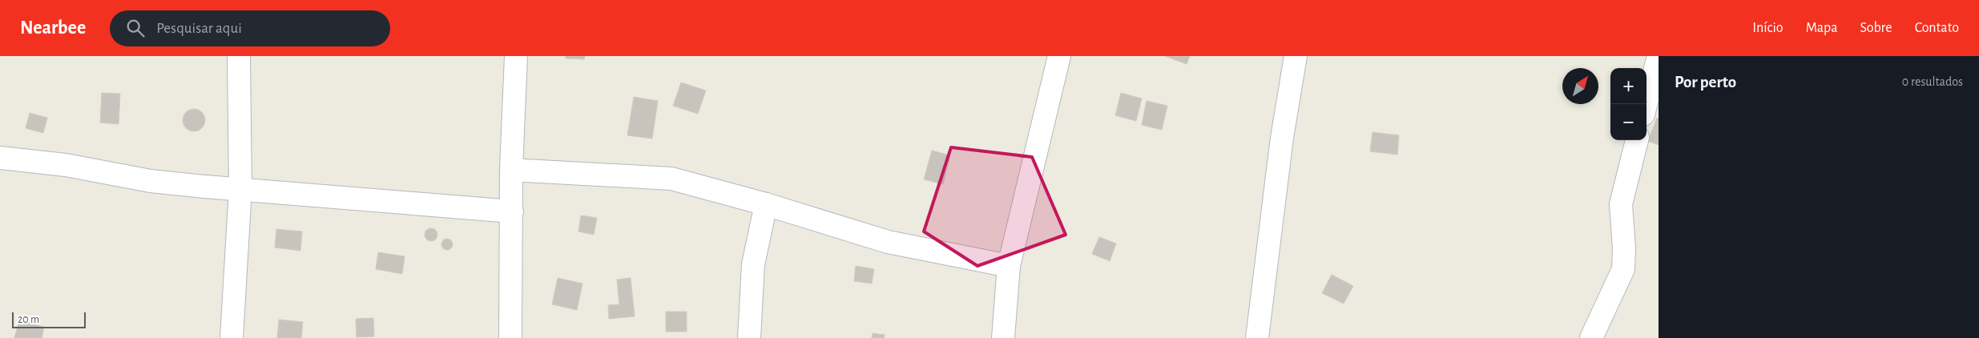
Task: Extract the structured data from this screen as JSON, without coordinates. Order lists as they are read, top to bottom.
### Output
{
  "scale_bar": "20 m",
  "north": "top right",
  "page": {
    "header": "Nearbee",
    "search": "Pesquisar aqui",
    "nav": [
      "Início",
      "Mapa",
      "Sobre",
      "Contato"
    ],
    "heading": ["Por perto", "0 resultados"],
    "map_buttons": ["+", "−"],
    "scale": "20 m"
  }
}
